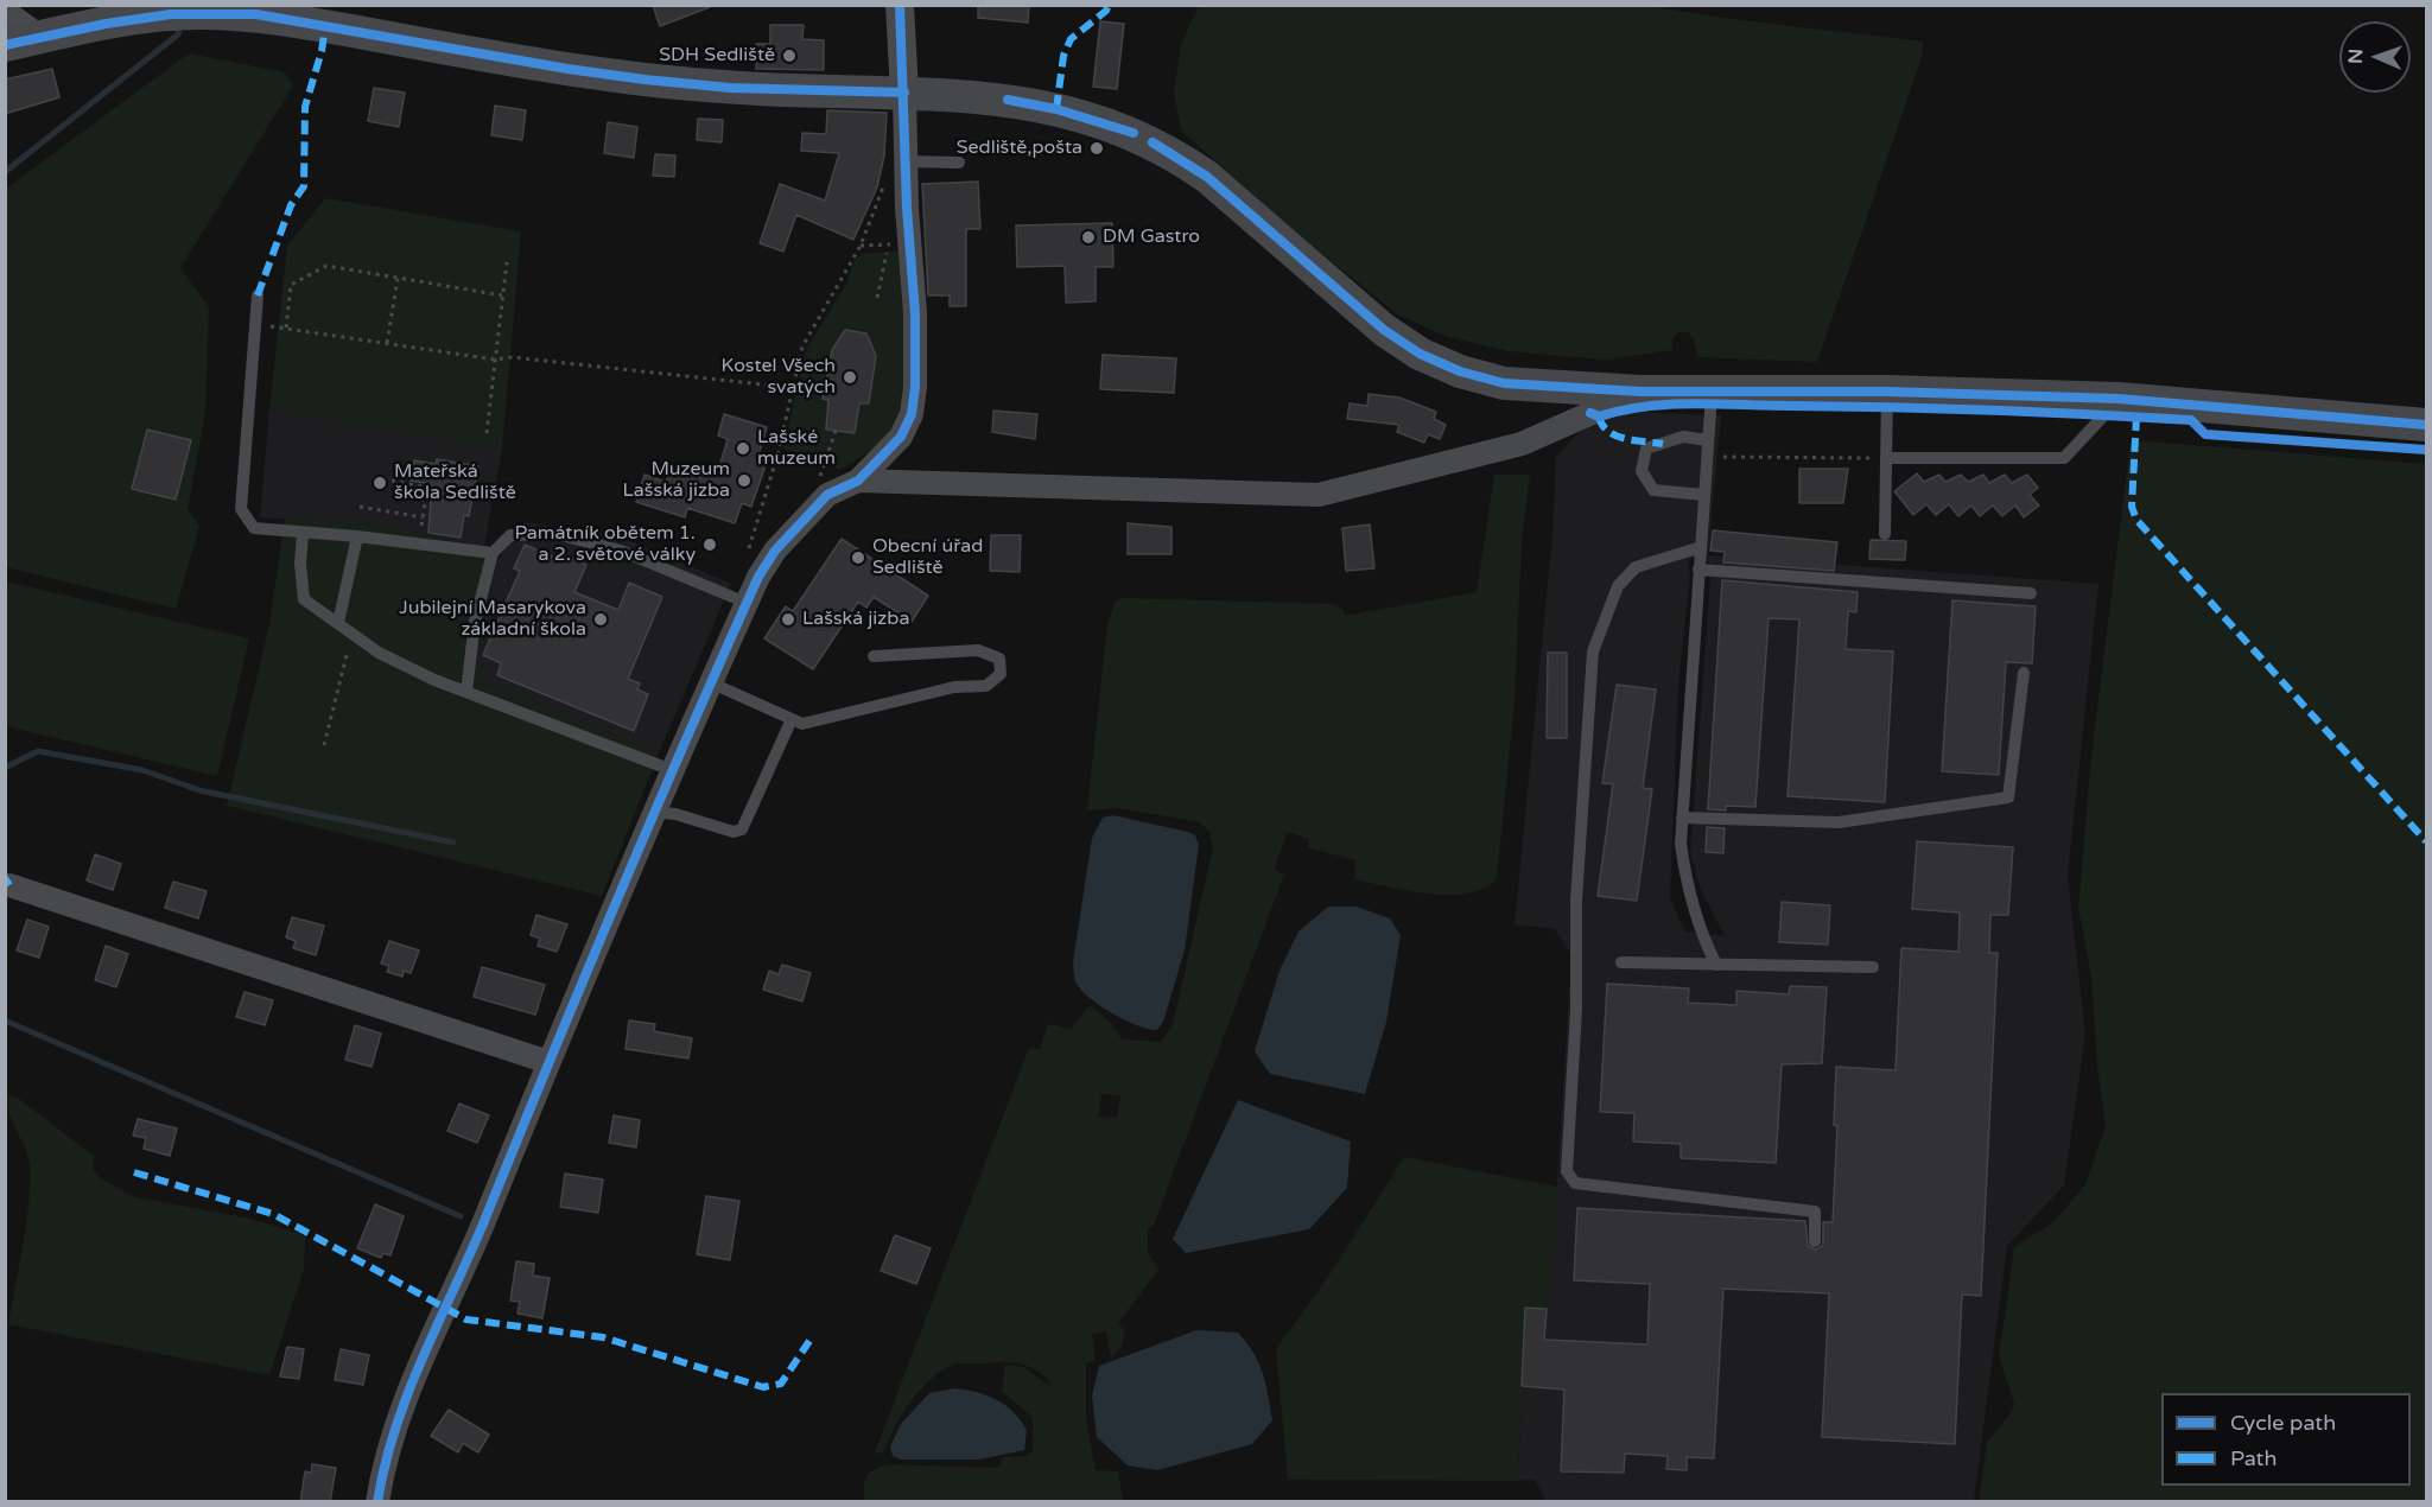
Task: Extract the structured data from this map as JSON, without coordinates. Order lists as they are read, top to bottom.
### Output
{
  "places": [
    "SDH Sedliště",
    "Sedliště,pošta",
    "DM Gastro",
    "Kostel Všech svatých",
    "Lašské muzeum",
    "Muzeum Lašská jizba",
    "Mateřská škola Sedliště",
    "Památník obětem 1. a 2. světové války",
    "Obecní úřad Sedliště",
    "Jubilejní Masarykova základní škola",
    "Lašská jizba"
  ],
  "legend": ["Cycle path", "Path"],
  "north": "left"
}
